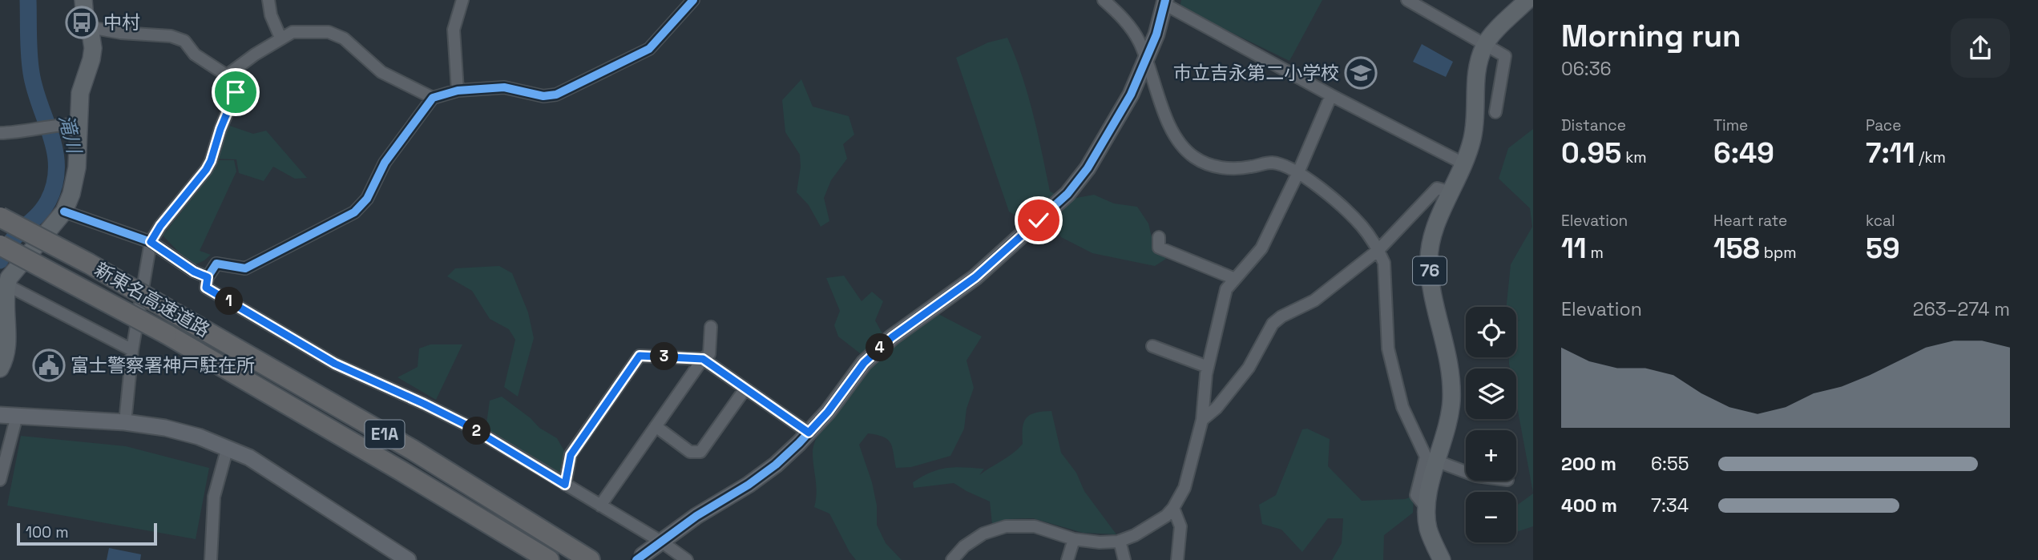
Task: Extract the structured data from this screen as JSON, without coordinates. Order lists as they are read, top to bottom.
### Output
{
  "streets": {
    "highway": ["新東名高速道路", "E1A"],
    "main road": ["76"]
  },
  "water": ["滝川"],
  "places": {
    "bus stop": ["中村"],
    "school or university": ["市立吉永第二小学校"],
    "public building": ["富士警察署神戸駐在所"]
  },
  "scale_bar": "100 m",
  "page": {
    "heading": ["Morning run", "06:36"],
    "stats": [
      ["Distance", "0.95 km"],
      ["Time", "6:49"],
      ["Pace", "7:11 /km"],
      ["Elevation", "11 m"],
      ["Heart rate", "158 bpm"],
      ["kcal", "59"]
    ],
    "chart": ["Elevation", "263–274 m"],
    "pins": [
      "1",
      "4",
      "3",
      "2"
    ],
    "map_buttons": ["+", "−"],
    "list": [
      {
        "name": "200 m",
        "note": "6:55"
      },
      {
        "name": "400 m",
        "note": "7:34"
      }
    ],
    "scale": "100 m"
  }
}
